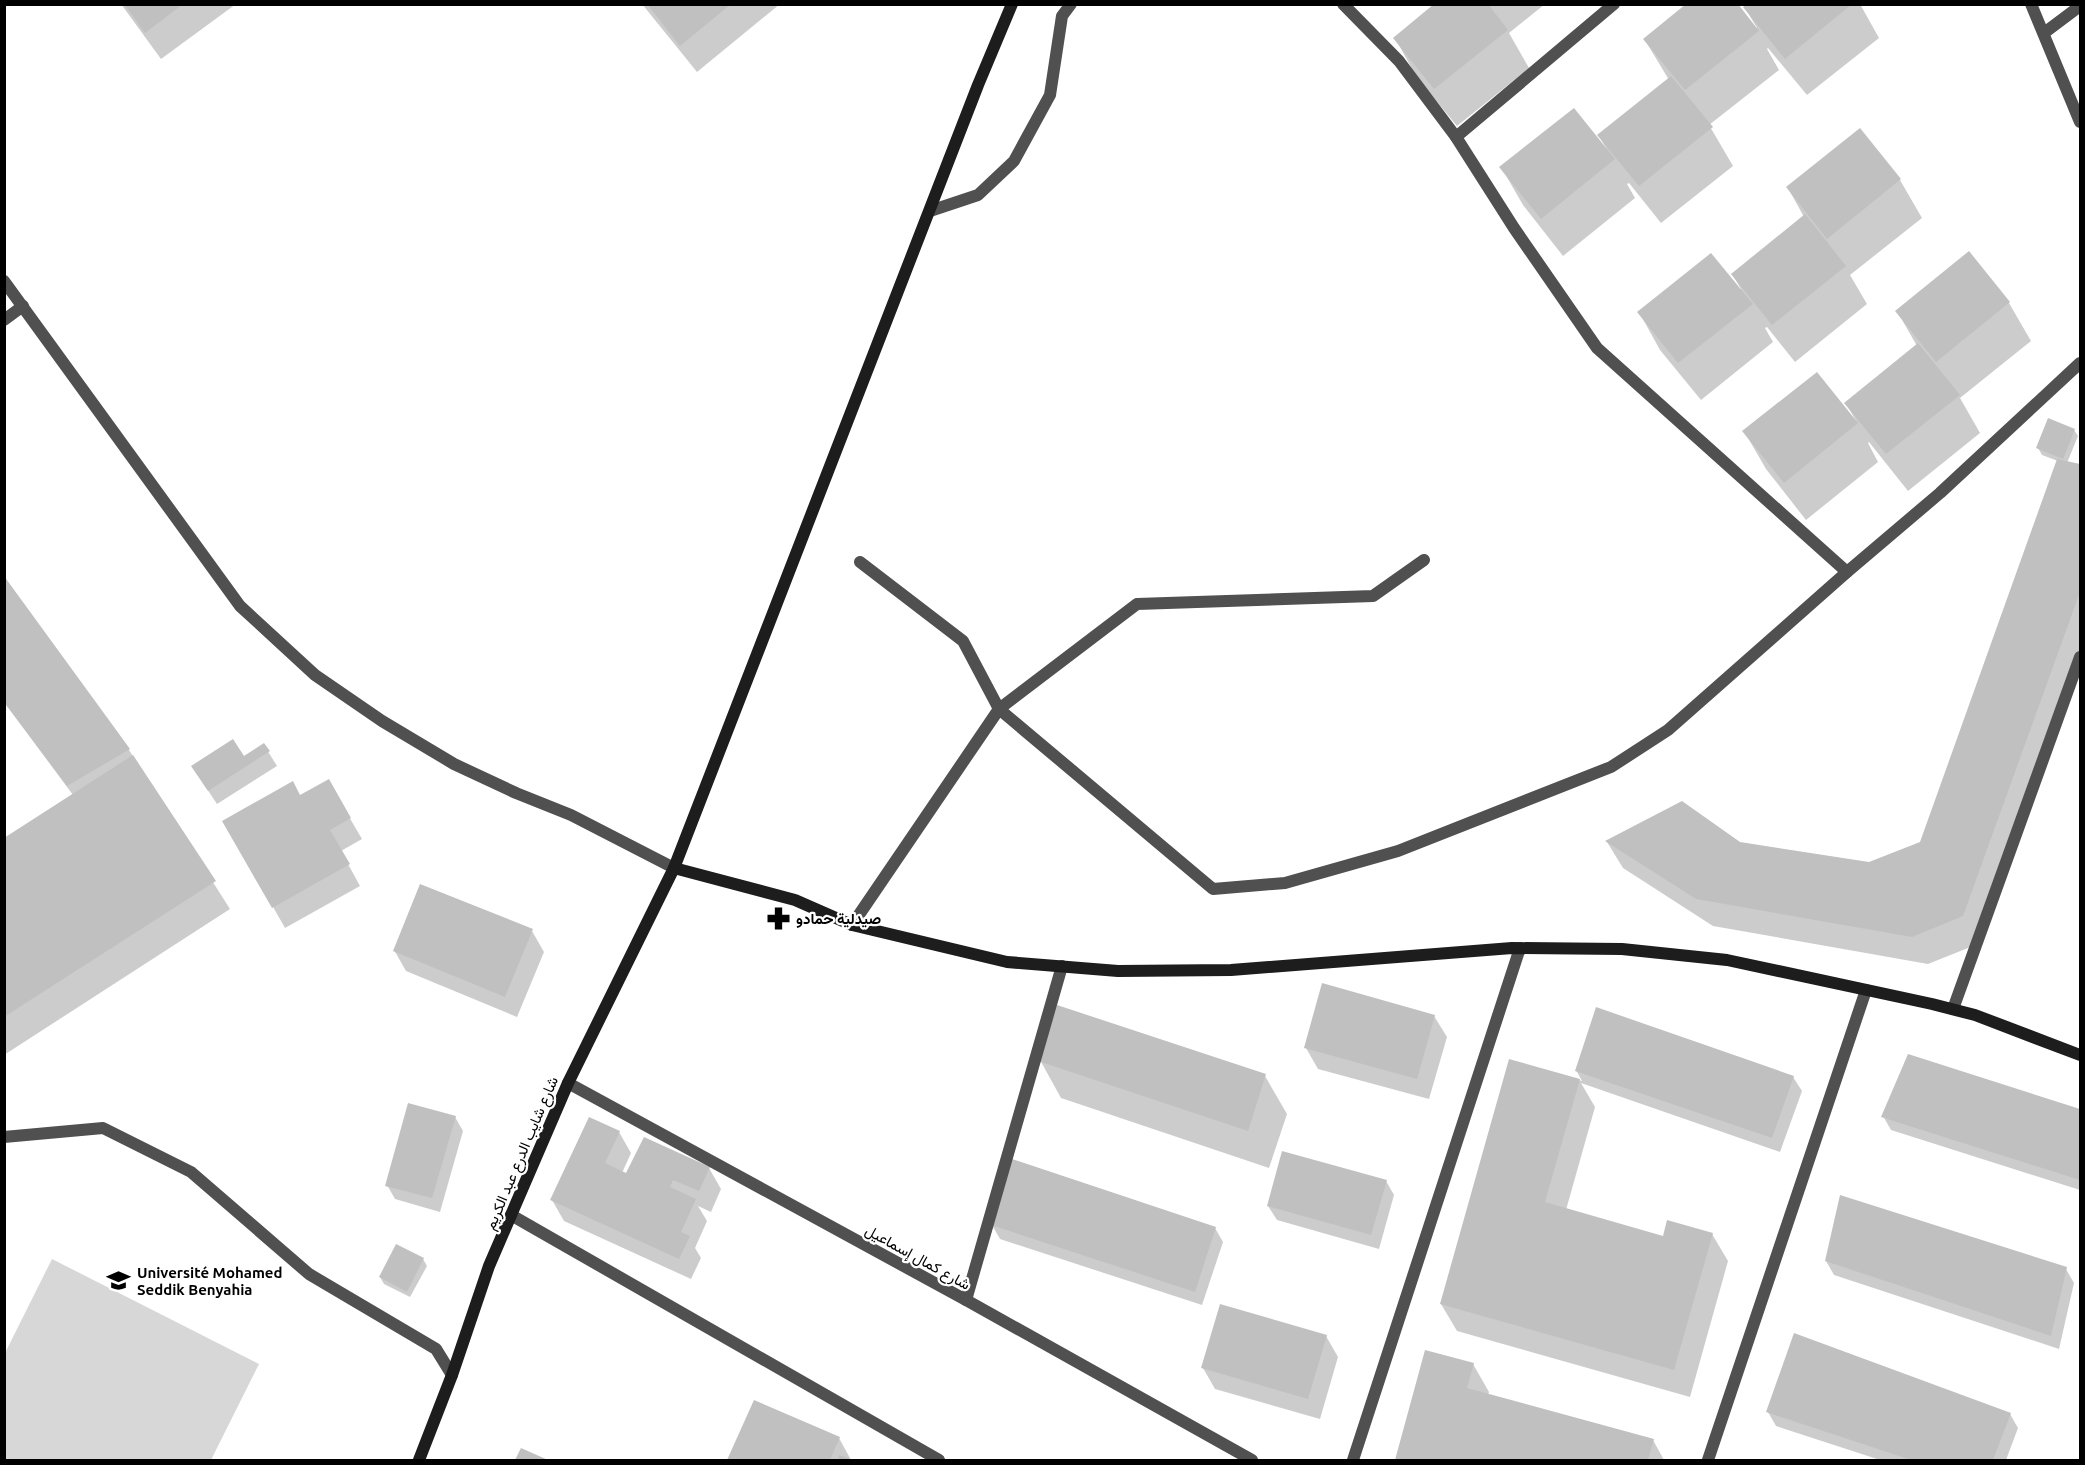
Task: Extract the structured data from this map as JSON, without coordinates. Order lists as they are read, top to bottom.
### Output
{
  "streets": {
    "main road": ["شارع شايب الدرع عبد الكريم"],
    "street": ["شارع كمال إسماعيل"]
  },
  "crossings": [
    ["شارع شايب الدرع عبد الكريم", "شارع كمال إسماعيل"]
  ],
  "places": {
    "pharmacy": ["صيدلية حمادو"],
    "school or university": ["Université Mohamed Seddik Benyahia"]
  }
}
